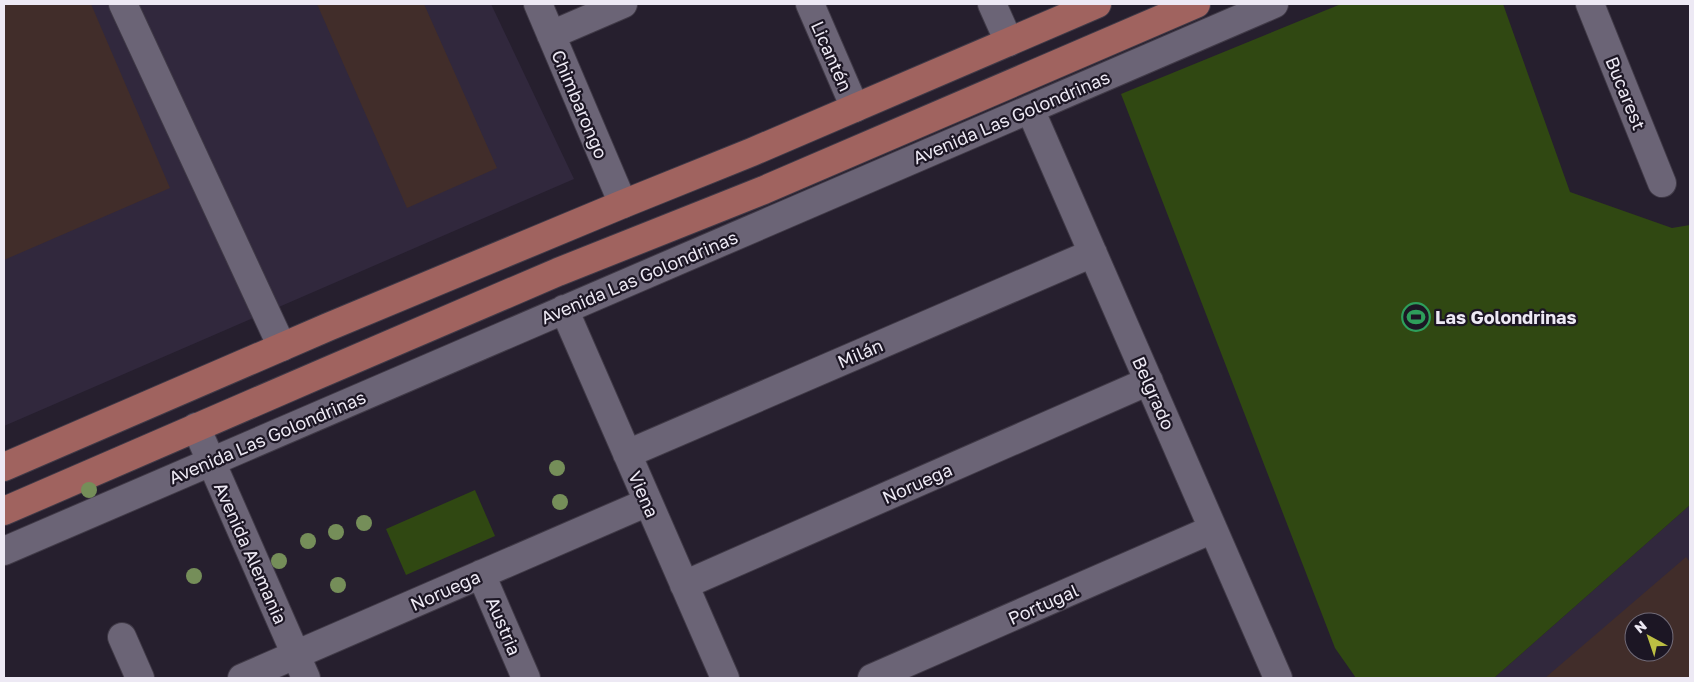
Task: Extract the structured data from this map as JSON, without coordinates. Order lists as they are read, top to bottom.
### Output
{
  "streets": {
    "main road": ["Avenida Las Golondrinas"],
    "street": [
      "Licantén",
      "Bucarest",
      "Chimbarongo",
      "Milán",
      "Belgrado",
      "Noruega",
      "Viena",
      "Avenida Alemania",
      "Portugal",
      "Austria"
    ]
  },
  "crossings": [
    ["Avenida Las Golondrinas", "Belgrado"],
    ["Avenida Las Golondrinas", "Viena"],
    ["Avenida Las Golondrinas", "Avenida Alemania"],
    ["Milán", "Belgrado"],
    ["Milán", "Viena"],
    ["Belgrado", "Noruega"],
    ["Belgrado", "Portugal"],
    ["Noruega", "Viena"],
    ["Noruega", "Avenida Alemania"],
    ["Noruega", "Austria"]
  ],
  "places": {
    "sports": ["Las Golondrinas"]
  },
  "north": "top left"
}
